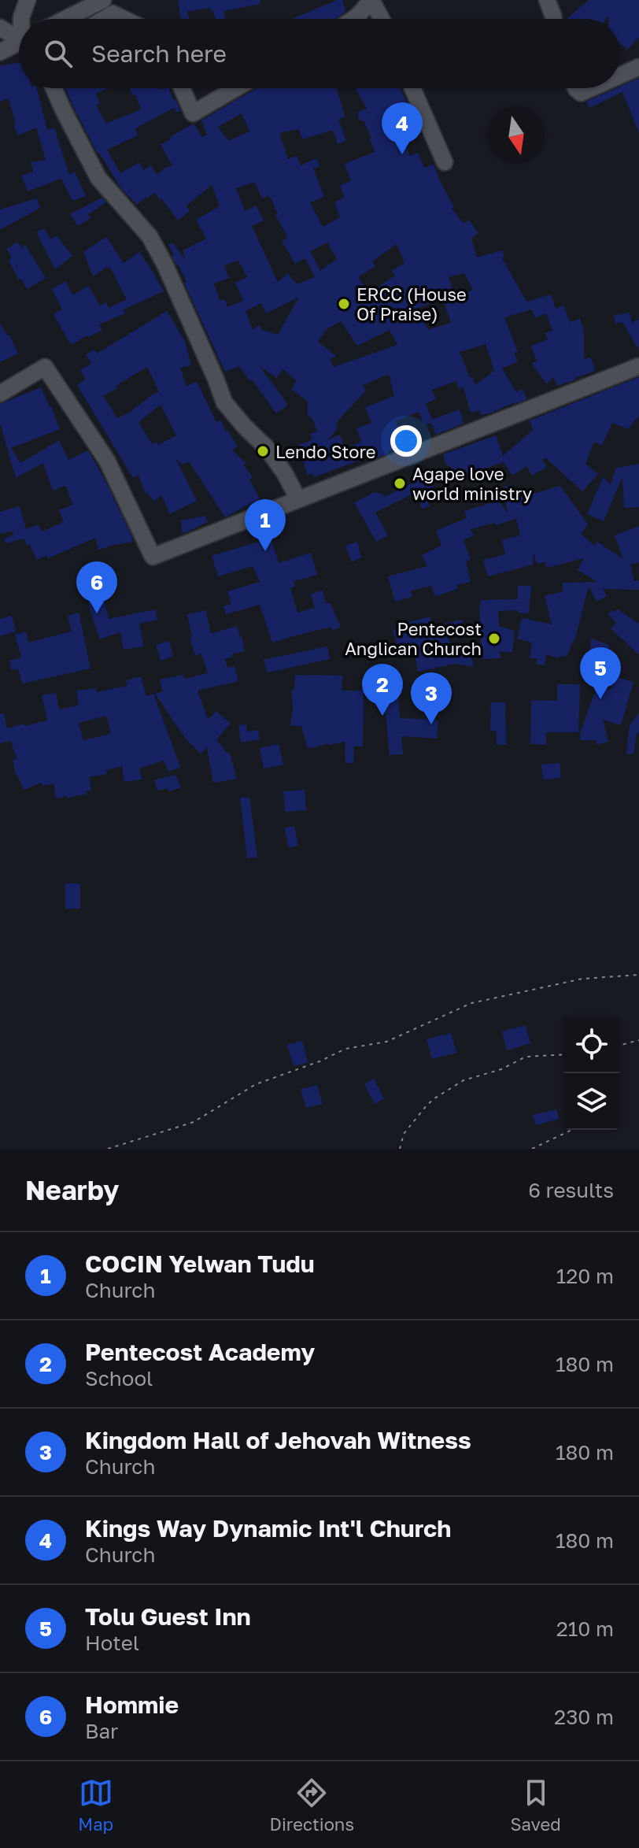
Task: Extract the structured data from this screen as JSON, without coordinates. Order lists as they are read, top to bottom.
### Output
{
  "places": [
    "ERCC (House Of Praise)",
    "Lendo Store",
    "Agape love world ministry",
    "Pentecost Anglican Church"
  ],
  "north": "bottom",
  "page": {
    "search": "Search here",
    "pins": [
      "4",
      "1",
      "6",
      "5",
      "2",
      "3"
    ],
    "heading": ["Nearby", "6 results"],
    "list": [
      {
        "mark": "1",
        "name": "COCIN Yelwan Tudu",
        "note": "Church",
        "value": "120 m"
      },
      {
        "mark": "2",
        "name": "Pentecost Academy",
        "note": "School",
        "value": "180 m"
      },
      {
        "mark": "3",
        "name": "Kingdom Hall of Jehovah Witness",
        "note": "Church",
        "value": "180 m"
      },
      {
        "mark": "4",
        "name": "Kings Way Dynamic Int'l Church",
        "note": "Church",
        "value": "180 m"
      },
      {
        "mark": "5",
        "name": "Tolu Guest Inn",
        "note": "Hotel",
        "value": "210 m"
      },
      {
        "mark": "6",
        "name": "Hommie",
        "note": "Bar",
        "value": "230 m"
      }
    ],
    "nav": ["Map", "Directions", "Saved"]
  }
}
